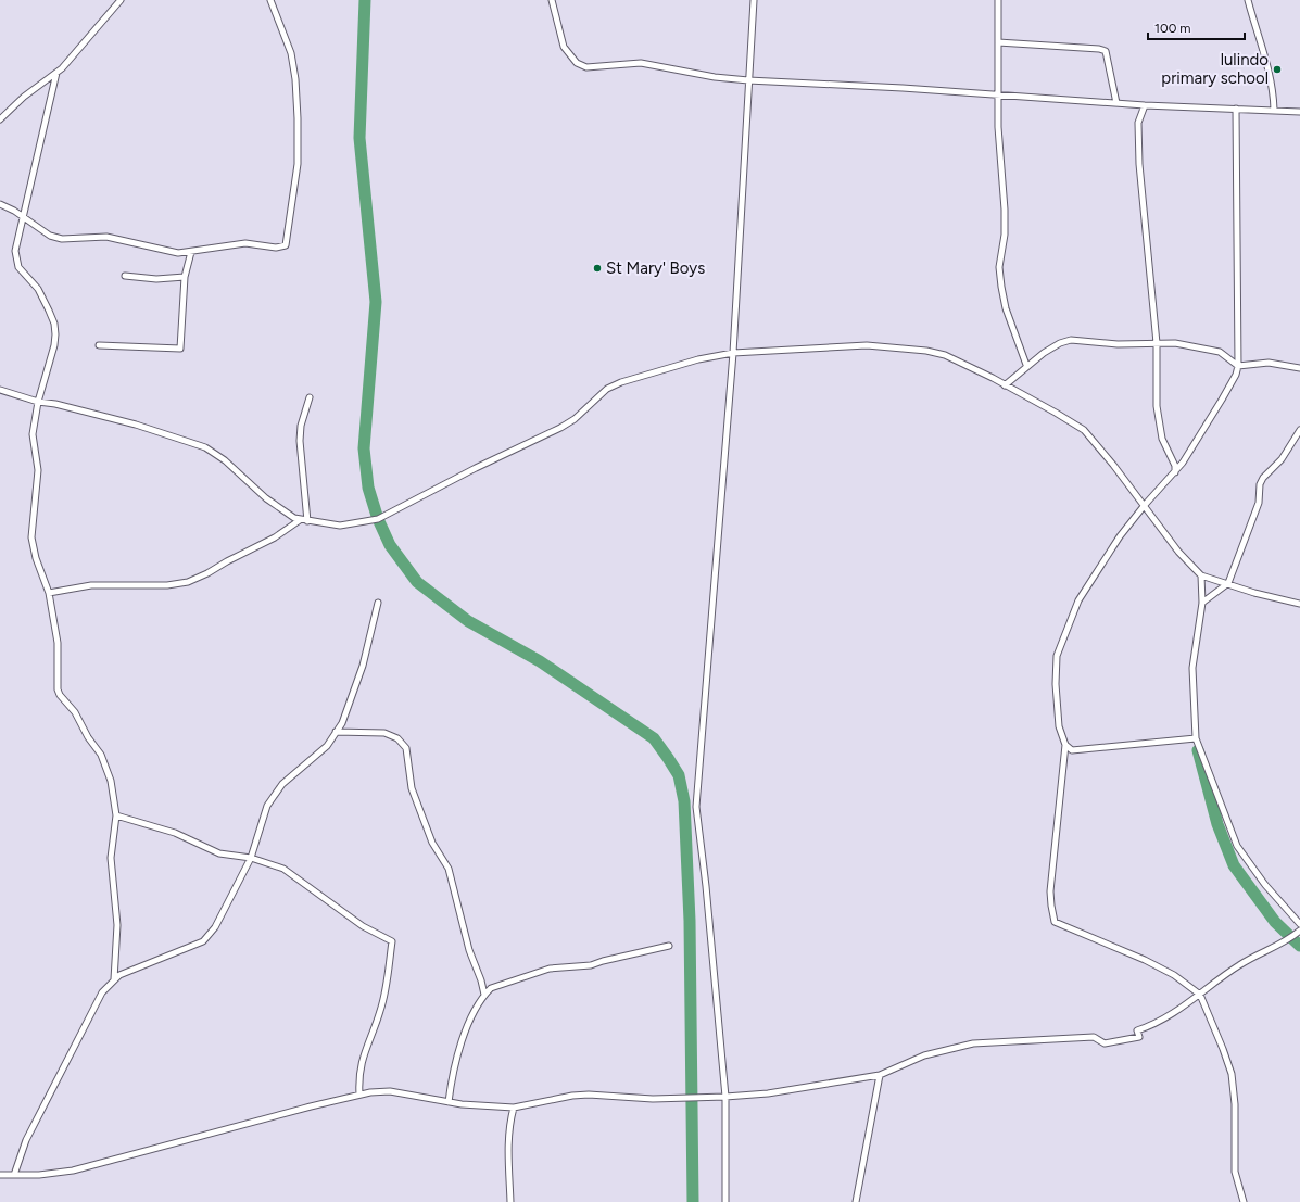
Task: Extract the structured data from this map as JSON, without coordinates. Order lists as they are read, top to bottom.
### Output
{
  "places": ["lulindo primary school", "St Mary' Boys"],
  "scale_bar": "100 m"
}
